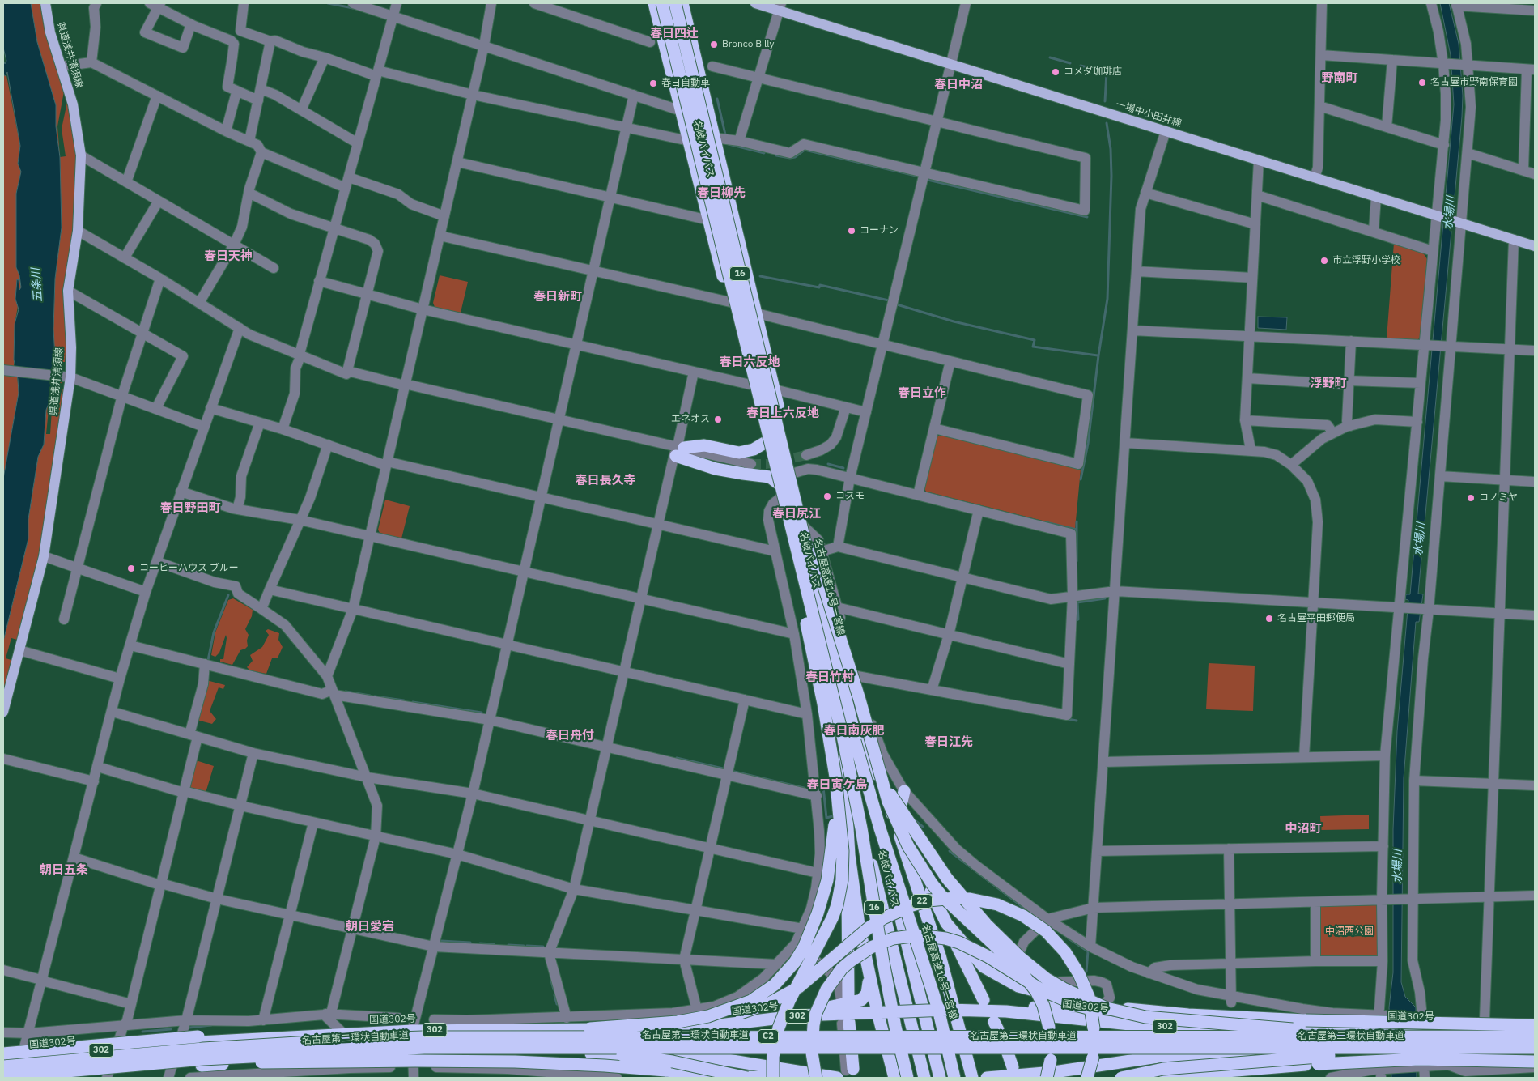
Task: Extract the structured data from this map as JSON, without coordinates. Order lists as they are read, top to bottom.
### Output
{
  "streets": {
    "highway": [
      "名岐バイパス",
      "16",
      "名古屋高速16号一宮線",
      "22",
      "国道302号",
      "302",
      "名古屋第二環状自動車道",
      "C2"
    ],
    "main road": ["県道浅井清須線", "一場中小田井線"]
  },
  "crossings": [
    ["名岐バイパス", "名古屋高速16号一宮線"],
    ["名岐バイパス", "22"],
    ["22", "国道302号"]
  ],
  "districts": [
    "春日四辻",
    "野南町",
    "春日中沼",
    "春日柳先",
    "春日天神",
    "春日新町",
    "春日六反地",
    "浮野町",
    "春日立作",
    "春日上六反地",
    "春日長久寺",
    "春日野田町",
    "春日尻江",
    "春日竹村",
    "春日南灰肥",
    "春日舟付",
    "春日江先",
    "春日寅ケ島",
    "中沼町",
    "朝日五条",
    "朝日愛宕"
  ],
  "water": ["水場川", "五条川"],
  "parks": ["中沼西公園"],
  "places": [
    "Bronco Billy",
    "コメダ珈琲店",
    "名古屋市野南保育園",
    "春日自動車",
    "コーナン",
    "市立浮野小学校",
    "エネオス",
    "コスモ",
    "コノミヤ",
    "コーヒーハウス ブルー",
    "名古屋平田郵便局"
  ]
}
